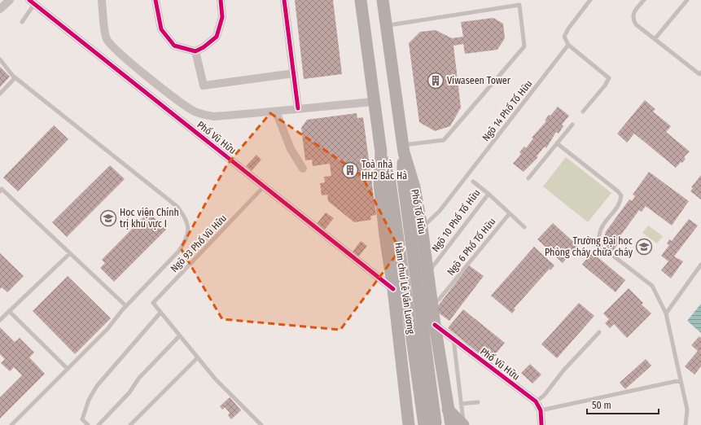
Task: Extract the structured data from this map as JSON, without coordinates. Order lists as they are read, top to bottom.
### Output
{
  "streets": {
    "main road": ["Phố Tố Hữu", "Hầm chui Lê Văn Lương"],
    "street": ["Phố Vũ Hữu"],
    "lane": [
      "Ngõ 14 Phố Tố Hữu",
      "Ngõ 10 Phố Tố Hữu",
      "Ngõ 93 Phố Vũ Hữu",
      "Ngõ 6 Phố Tố Hữu"
    ]
  },
  "crossings": [
    ["Ngõ 14 Phố Tố Hữu", "Phố Tố Hữu"],
    ["Phố Vũ Hữu", "Phố Tố Hữu"],
    ["Phố Vũ Hữu", "Ngõ 93 Phố Vũ Hữu"],
    ["Phố Tố Hữu", "Ngõ 10 Phố Tố Hữu"],
    ["Phố Tố Hữu", "Ngõ 6 Phố Tố Hữu"],
    ["Phố Tố Hữu", "Hầm chui Lê Văn Lương"]
  ],
  "places": {
    "building": ["Viwaseen Tower", "Toà nhà HH2 Bắc Hà"],
    "school or university": ["Học viện Chính trị khu vực I", "Trường Đại học Phòng cháy chữa cháy"]
  },
  "scale_bar": "50 m"
}
